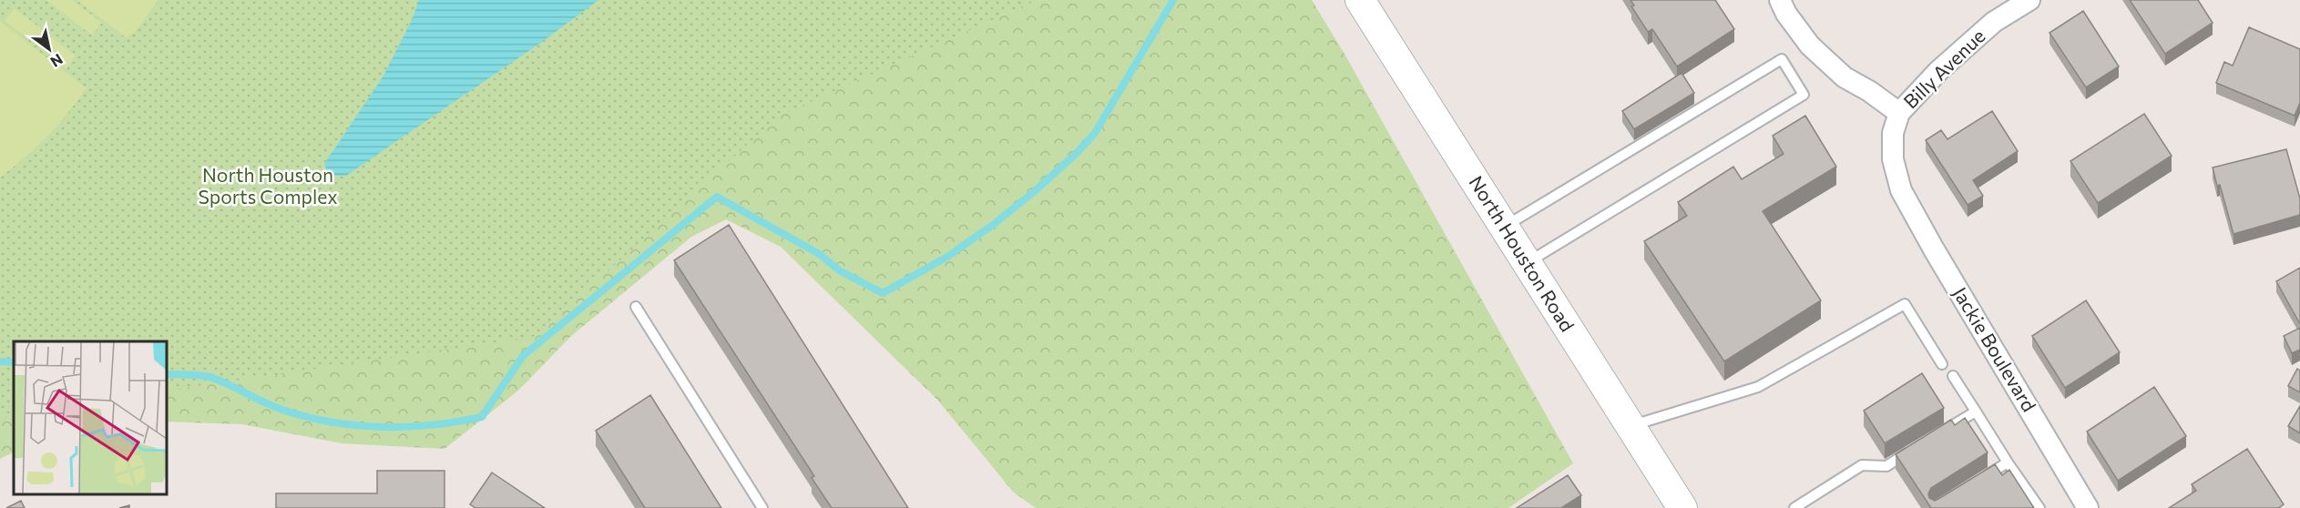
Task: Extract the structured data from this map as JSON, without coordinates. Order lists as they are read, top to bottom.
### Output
{
  "streets": {
    "street": ["Billy Avenue", "North Houston Road", "Jackie Boulevard"]
  },
  "crossings": [
    ["Billy Avenue", "Jackie Boulevard"]
  ],
  "parks": ["North Houston Sports Complex"],
  "north": "bottom right"
}
